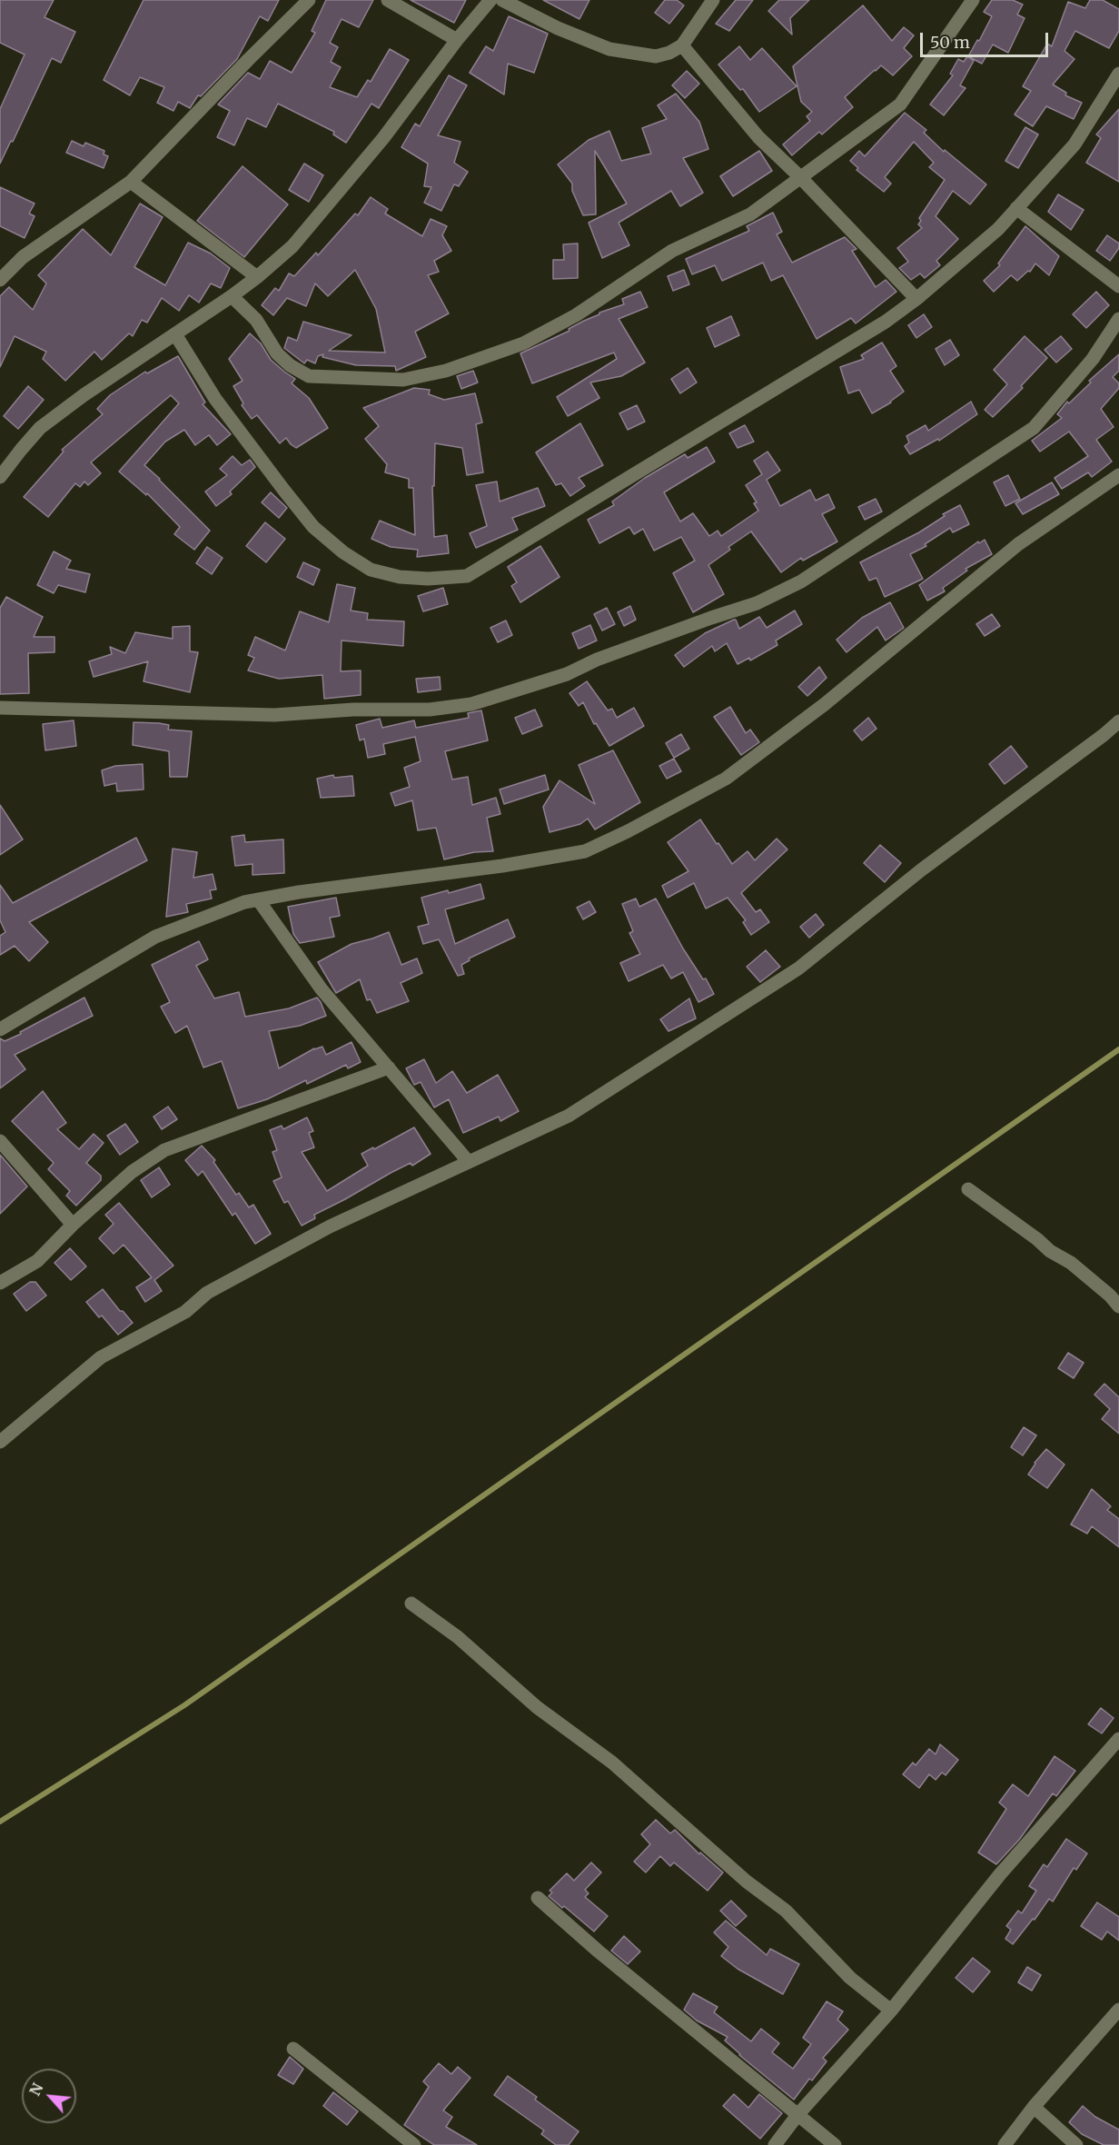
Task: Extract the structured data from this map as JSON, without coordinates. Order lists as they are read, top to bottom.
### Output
{
  "scale_bar": "50 m",
  "north": "top left"
}
